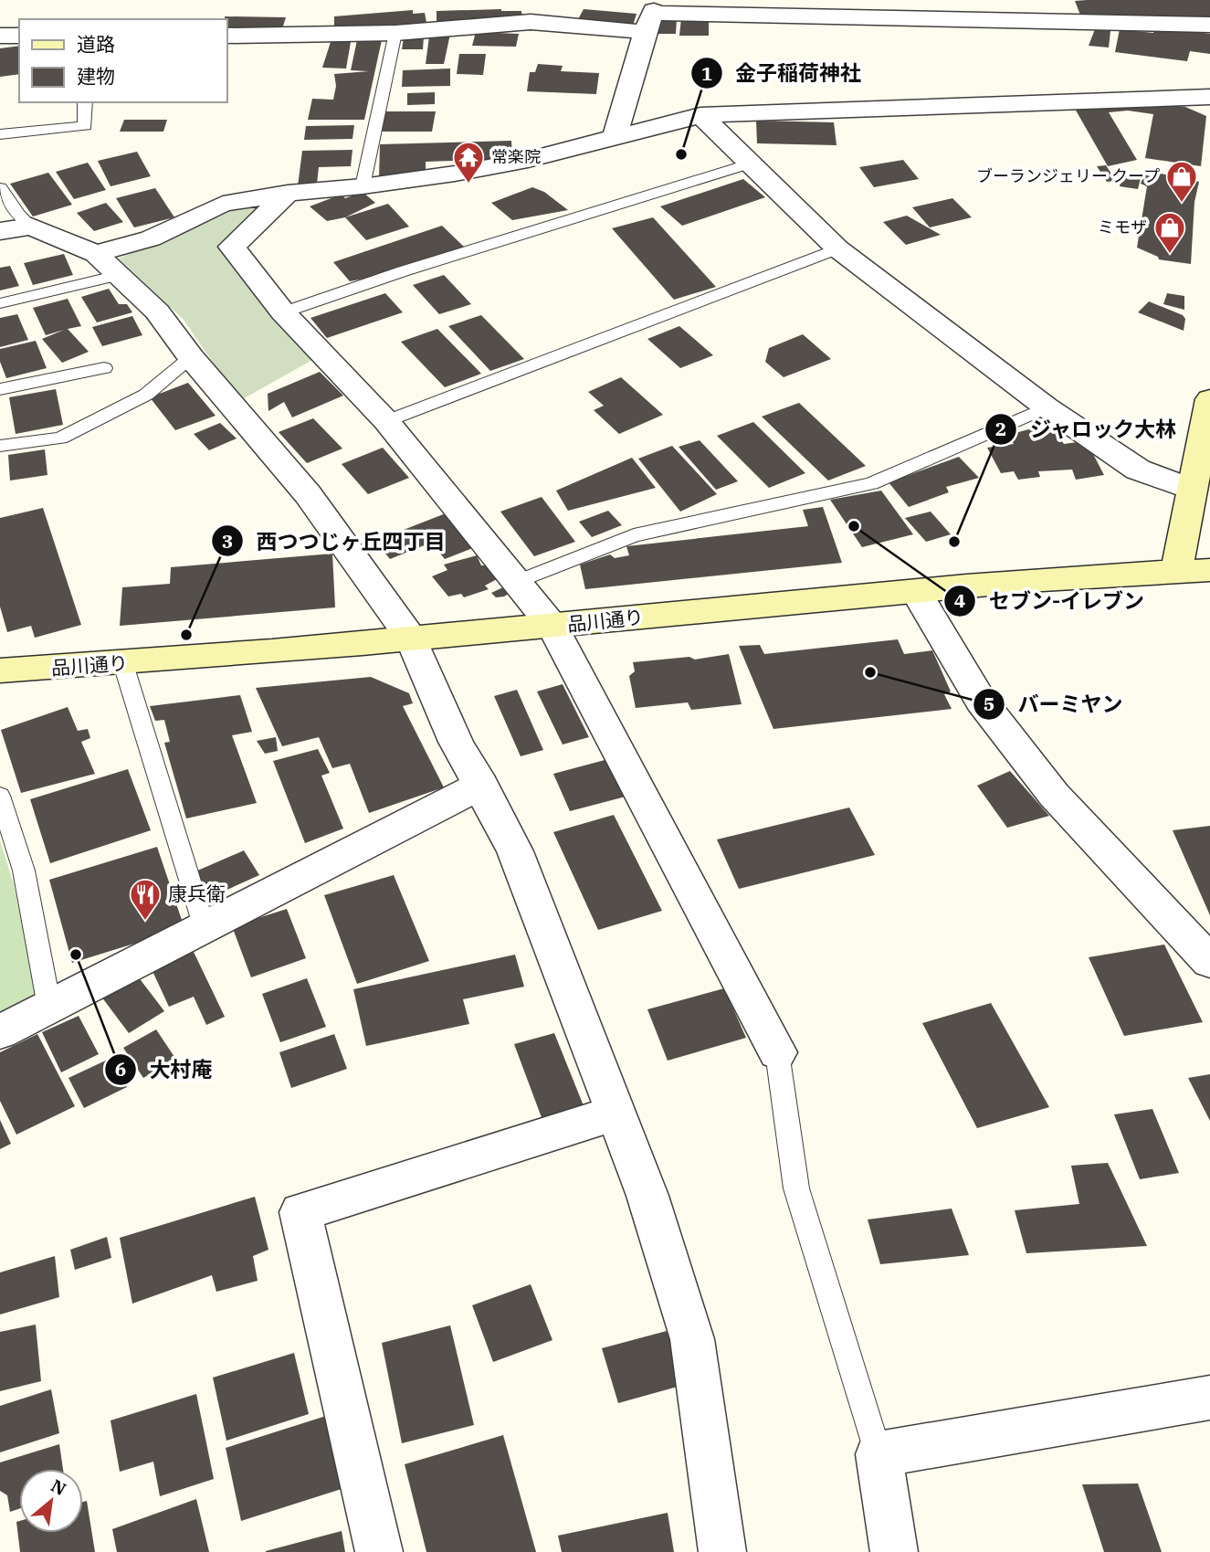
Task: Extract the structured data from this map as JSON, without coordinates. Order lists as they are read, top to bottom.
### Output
{
  "streets": {
    "street": ["品川通り"]
  },
  "places": {
    "other": [
      "金子稲荷神社",
      "セブン-イレブン",
      "ジャロック大林",
      "西つつじヶ丘四丁目",
      "バーミヤン",
      "大村庵"
    ],
    "temple": ["常楽院"],
    "shop": ["ブーランジェリー クープ", "ミモザ"],
    "restaurant": ["康兵衛"]
  },
  "legend": ["道路", "建物"],
  "north": "top right"
}
